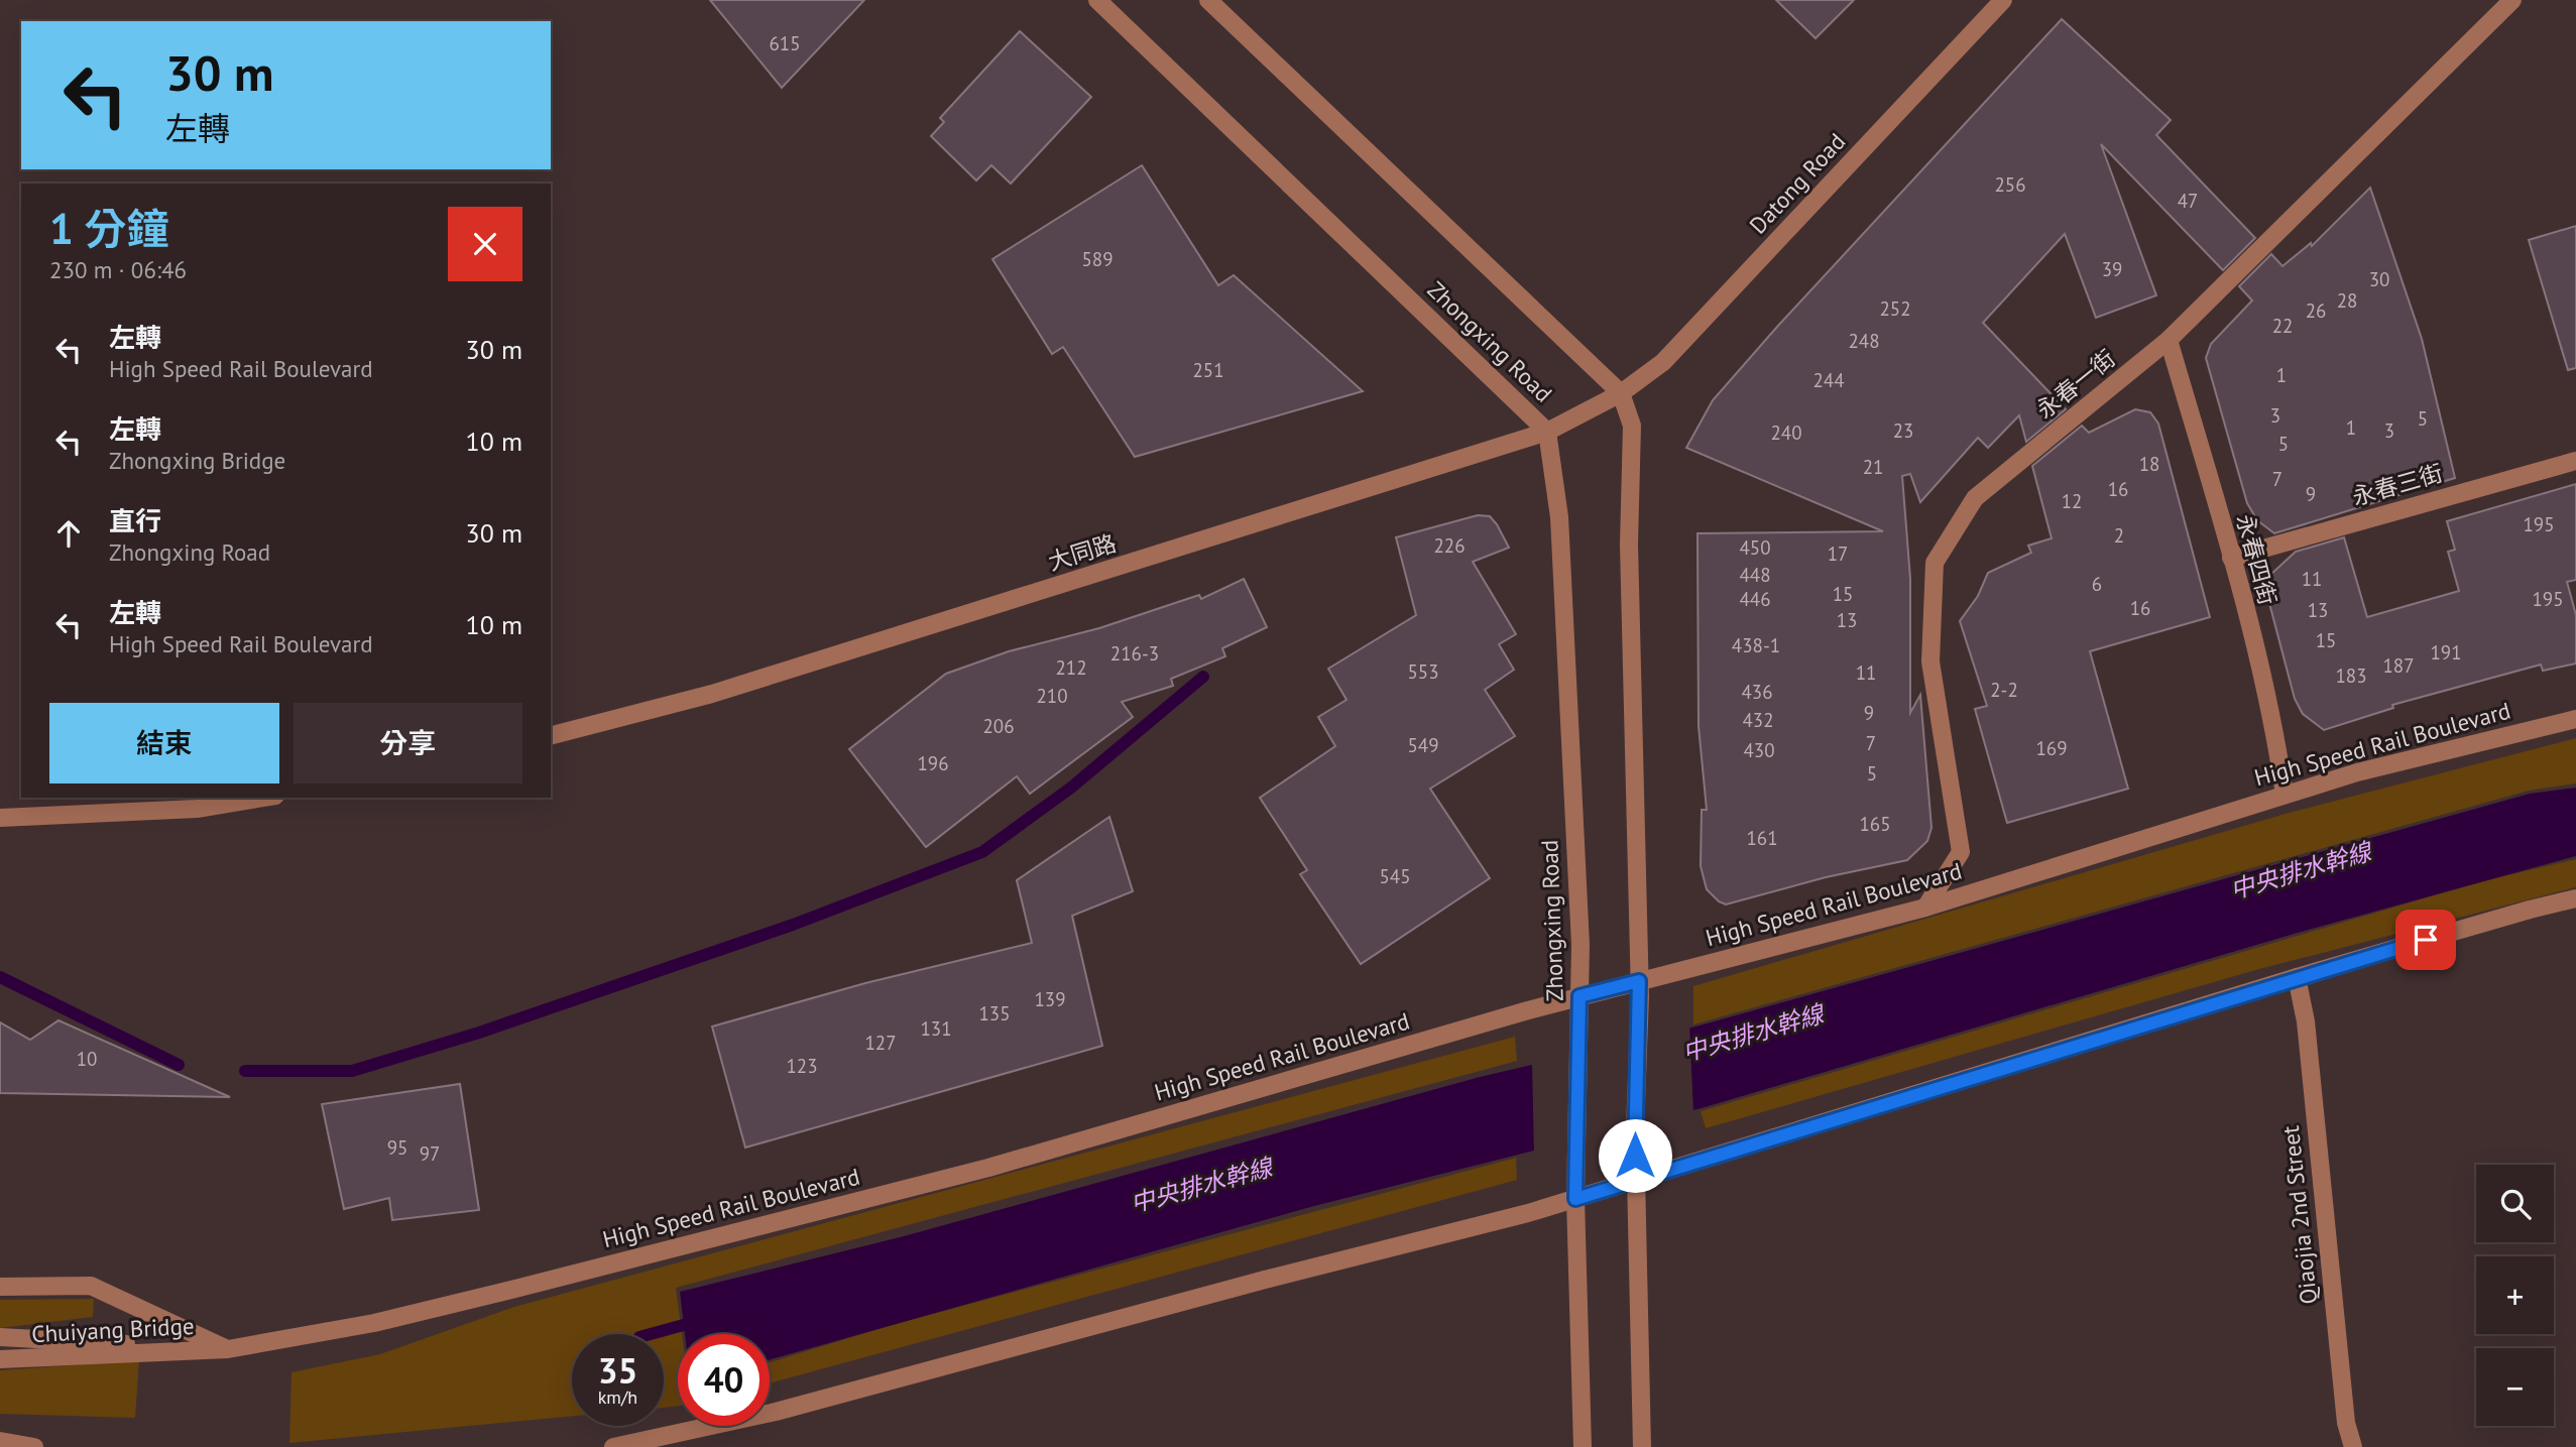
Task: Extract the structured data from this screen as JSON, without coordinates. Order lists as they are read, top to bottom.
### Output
{
  "streets": {
    "street": [
      "Datong Road",
      "Zhongxing Road",
      "永春一街",
      "永春三街",
      "大同路",
      "永春四街",
      "High Speed Rail Boulevard",
      "Qiaojia 2nd Street",
      "Chuiyang Bridge"
    ]
  },
  "crossings": [
    ["Datong Road", "大同路"],
    ["Zhongxing Road", "大同路"],
    ["Zhongxing Road", "High Speed Rail Boulevard"],
    ["永春一街", "永春四街"],
    ["永春一街", "High Speed Rail Boulevard"],
    ["永春三街", "永春四街"],
    ["永春四街", "High Speed Rail Boulevard"],
    ["High Speed Rail Boulevard", "Chuiyang Bridge"]
  ],
  "water": ["中央排水幹線"],
  "house_numbers": [
    "615",
    "256",
    "47",
    "589",
    "39",
    "30",
    "28",
    "252",
    "26",
    "22",
    "248",
    "251",
    "1",
    "244",
    "3",
    "5",
    "1",
    "23",
    "3",
    "240",
    "5",
    "18",
    "21",
    "7",
    "16",
    "9",
    "12",
    "195",
    "2",
    "226",
    "450",
    "17",
    "448",
    "11",
    "6",
    "15",
    "446",
    "195",
    "16",
    "13",
    "13",
    "15",
    "438-1",
    "191",
    "216-3",
    "187",
    "212",
    "553",
    "11",
    "183",
    "2-2",
    "436",
    "210",
    "9",
    "432",
    "206",
    "7",
    "549",
    "169",
    "430",
    "196",
    "5",
    "165",
    "161",
    "545",
    "139",
    "135",
    "131",
    "127",
    "10",
    "123",
    "95",
    "97"
  ],
  "page": {
    "turn": ["30 m", "左轉"],
    "heading": ["1 分鐘", "230 m · 06:46"],
    "list": [
      {
        "name": "左轉",
        "note": "High Speed Rail Boulevard",
        "value": "30 m"
      },
      {
        "name": "左轉",
        "note": "Zhongxing Bridge",
        "value": "10 m"
      },
      {
        "name": "直行",
        "note": "Zhongxing Road",
        "value": "30 m"
      },
      {
        "name": "左轉",
        "note": "High Speed Rail Boulevard",
        "value": "10 m"
      }
    ],
    "buttons": ["結束", "分享"],
    "map_buttons": ["+", "−"],
    "speed": "35 km/h",
    "limit": "40"
  }
}
